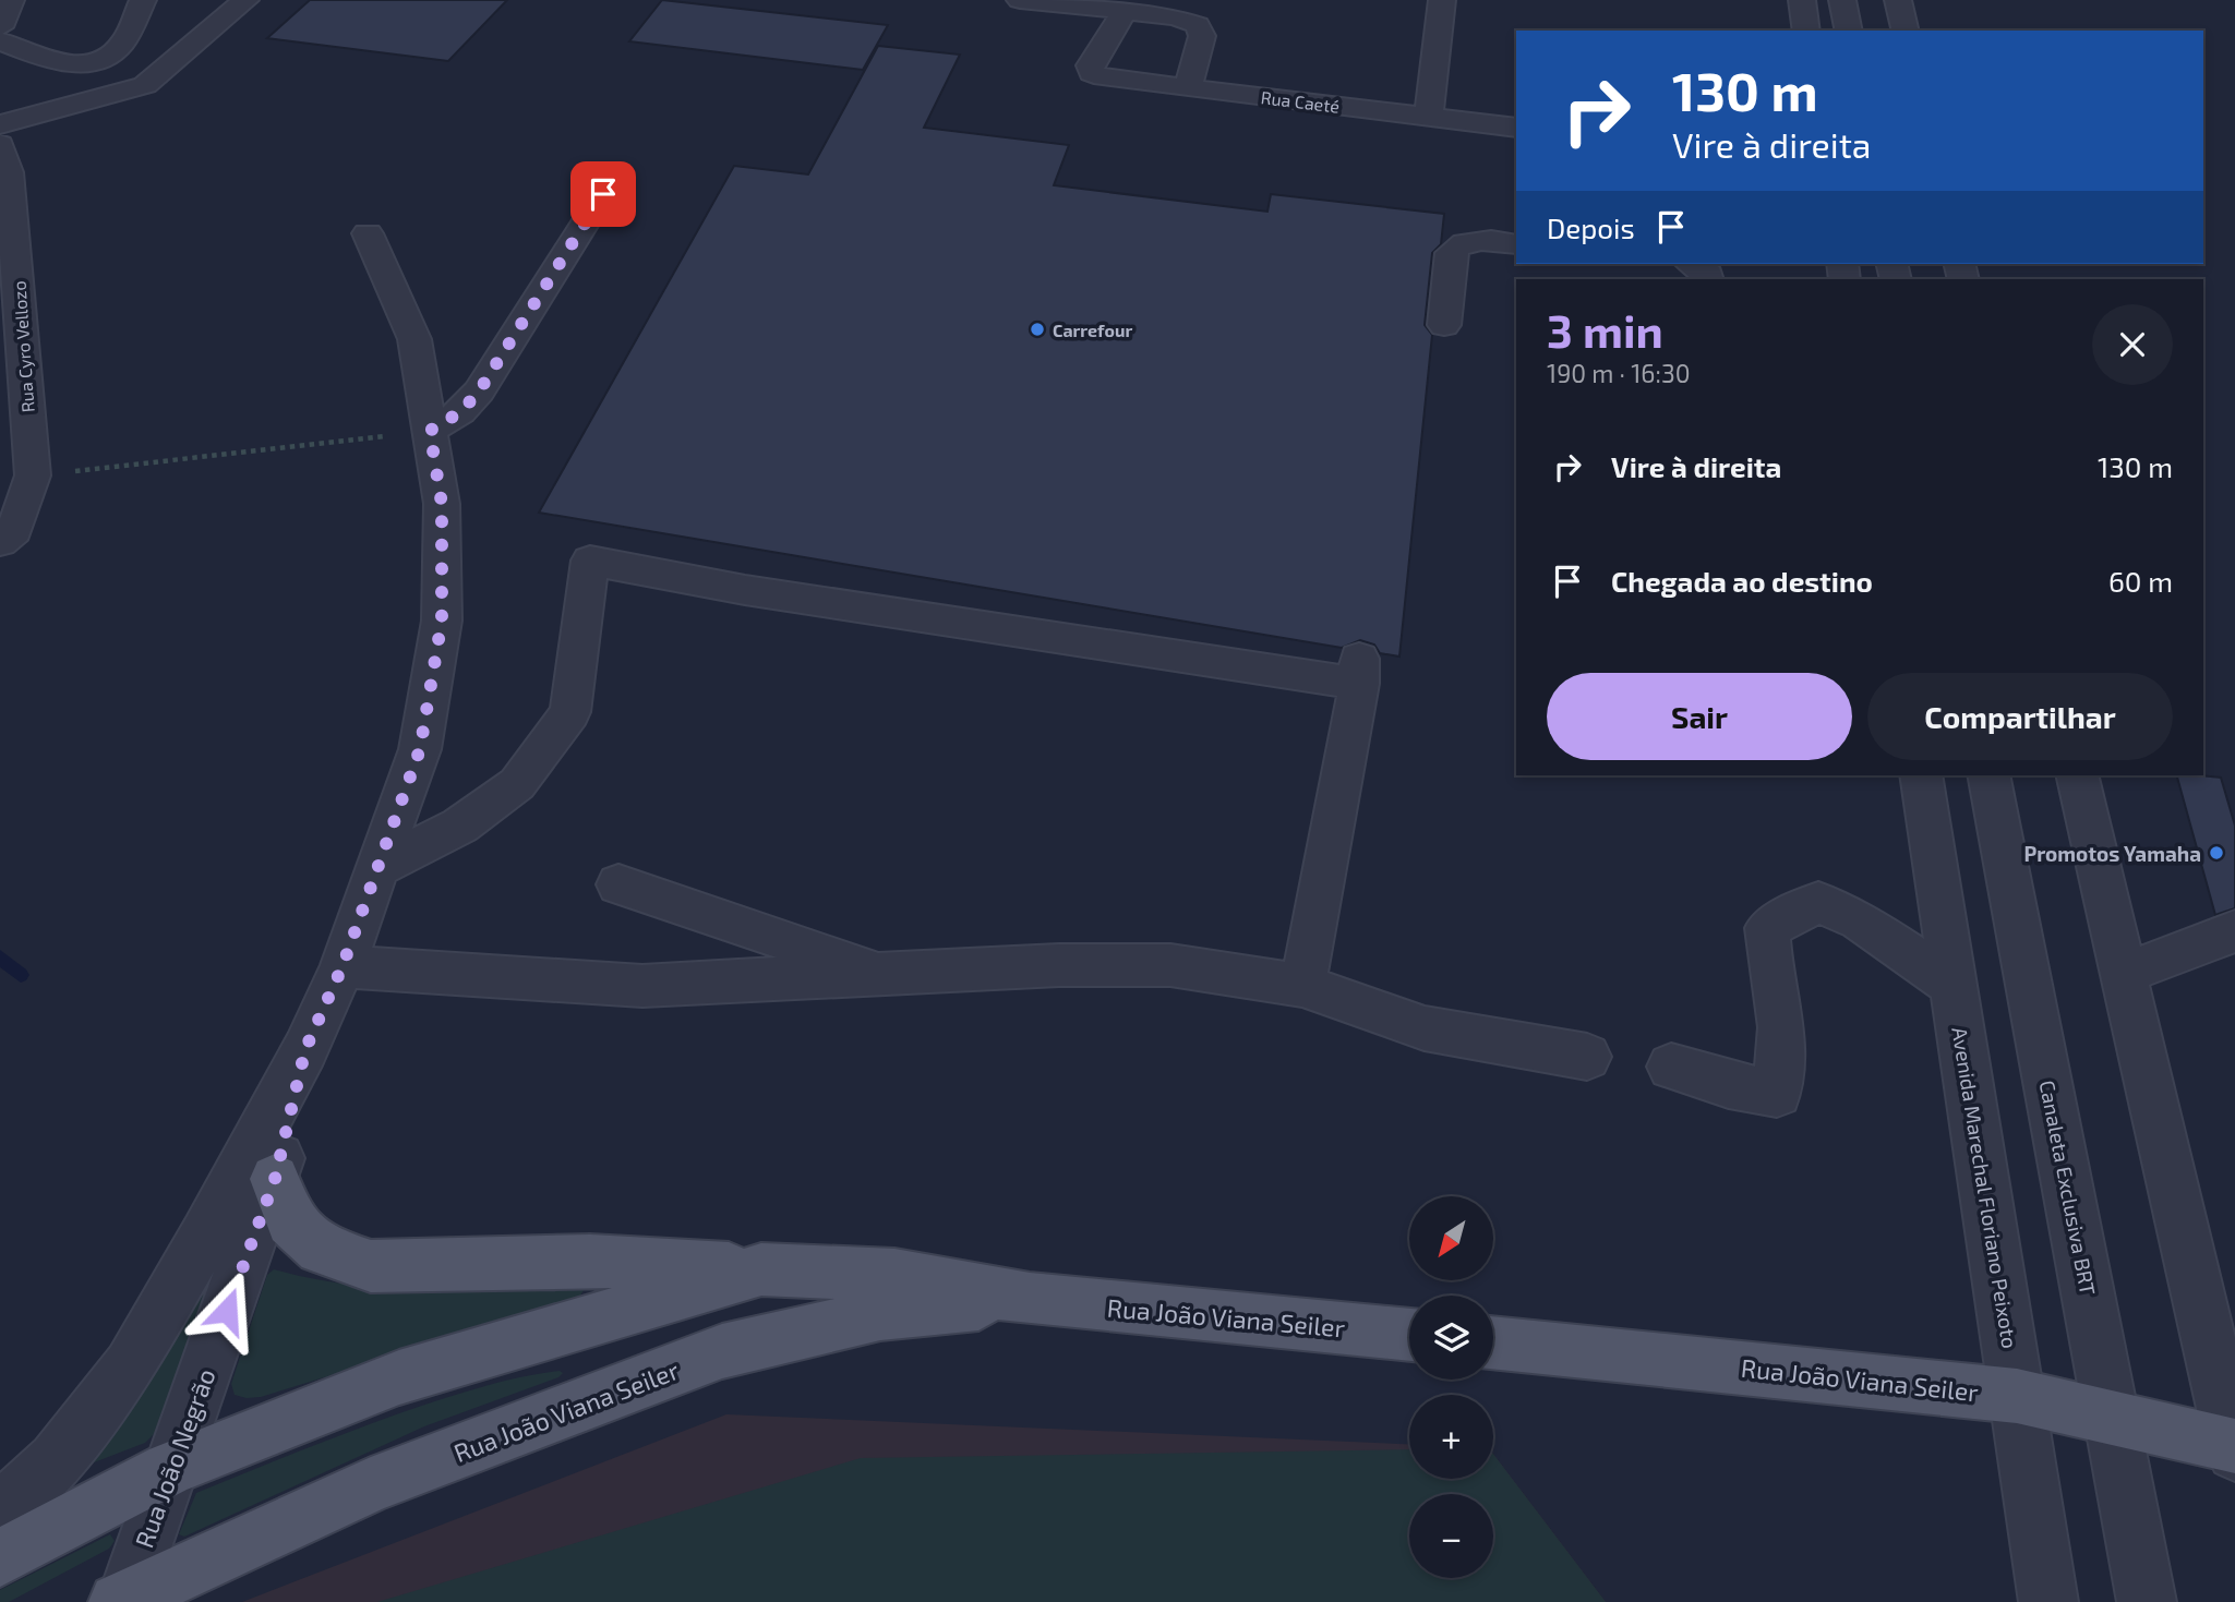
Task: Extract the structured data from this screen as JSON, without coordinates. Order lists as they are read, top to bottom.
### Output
{
  "streets": {
    "main road": ["Rua João Viana Seiler"],
    "street": [
      "Rua Caeté",
      "Rua Cyro Vellozo",
      "Avenida Marechal Floriano Peixoto",
      "Canaleta Exclusiva BRT",
      "Rua João Negrão"
    ]
  },
  "crossings": [
    ["Avenida Marechal Floriano Peixoto", "Rua João Viana Seiler"],
    ["Canaleta Exclusiva BRT", "Rua João Viana Seiler"],
    ["Rua João Viana Seiler", "Rua João Negrão"]
  ],
  "places": ["Carrefour", "Promotos Yamaha"],
  "north": "bottom left",
  "page": {
    "turn": ["130 m", "Vire à direita"],
    "then": "Depois",
    "heading": ["3 min", "190 m · 16:30"],
    "list": [
      {
        "name": "Vire à direita",
        "value": "130 m"
      },
      {
        "name": "Chegada ao destino",
        "value": "60 m"
      }
    ],
    "buttons": ["Sair", "Compartilhar"],
    "map_buttons": ["+", "−"]
  }
}
